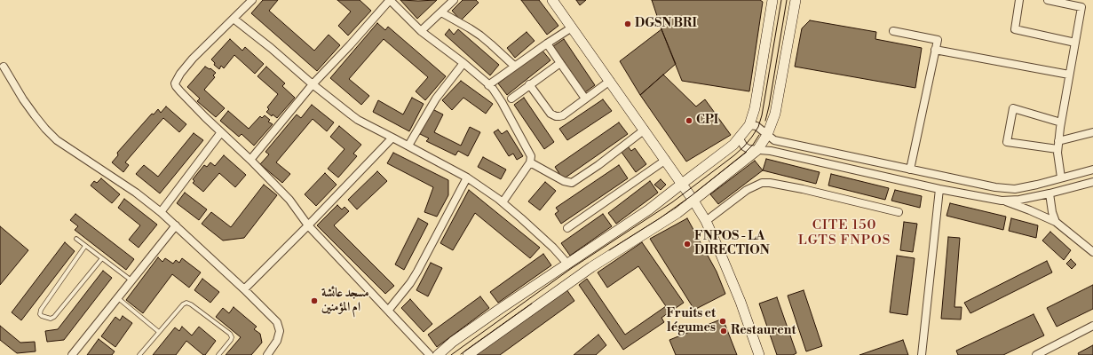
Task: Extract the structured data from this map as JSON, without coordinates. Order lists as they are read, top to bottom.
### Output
{
  "districts": ["CITE 150 LGTS FNPOS"],
  "places": [
    "DGSN BRI",
    "CPI",
    "FNPOS - LA DIRECTION",
    "مسجد عائشة ام المؤمنين",
    "Fruits et légumes",
    "Restaurent"
  ]
}
